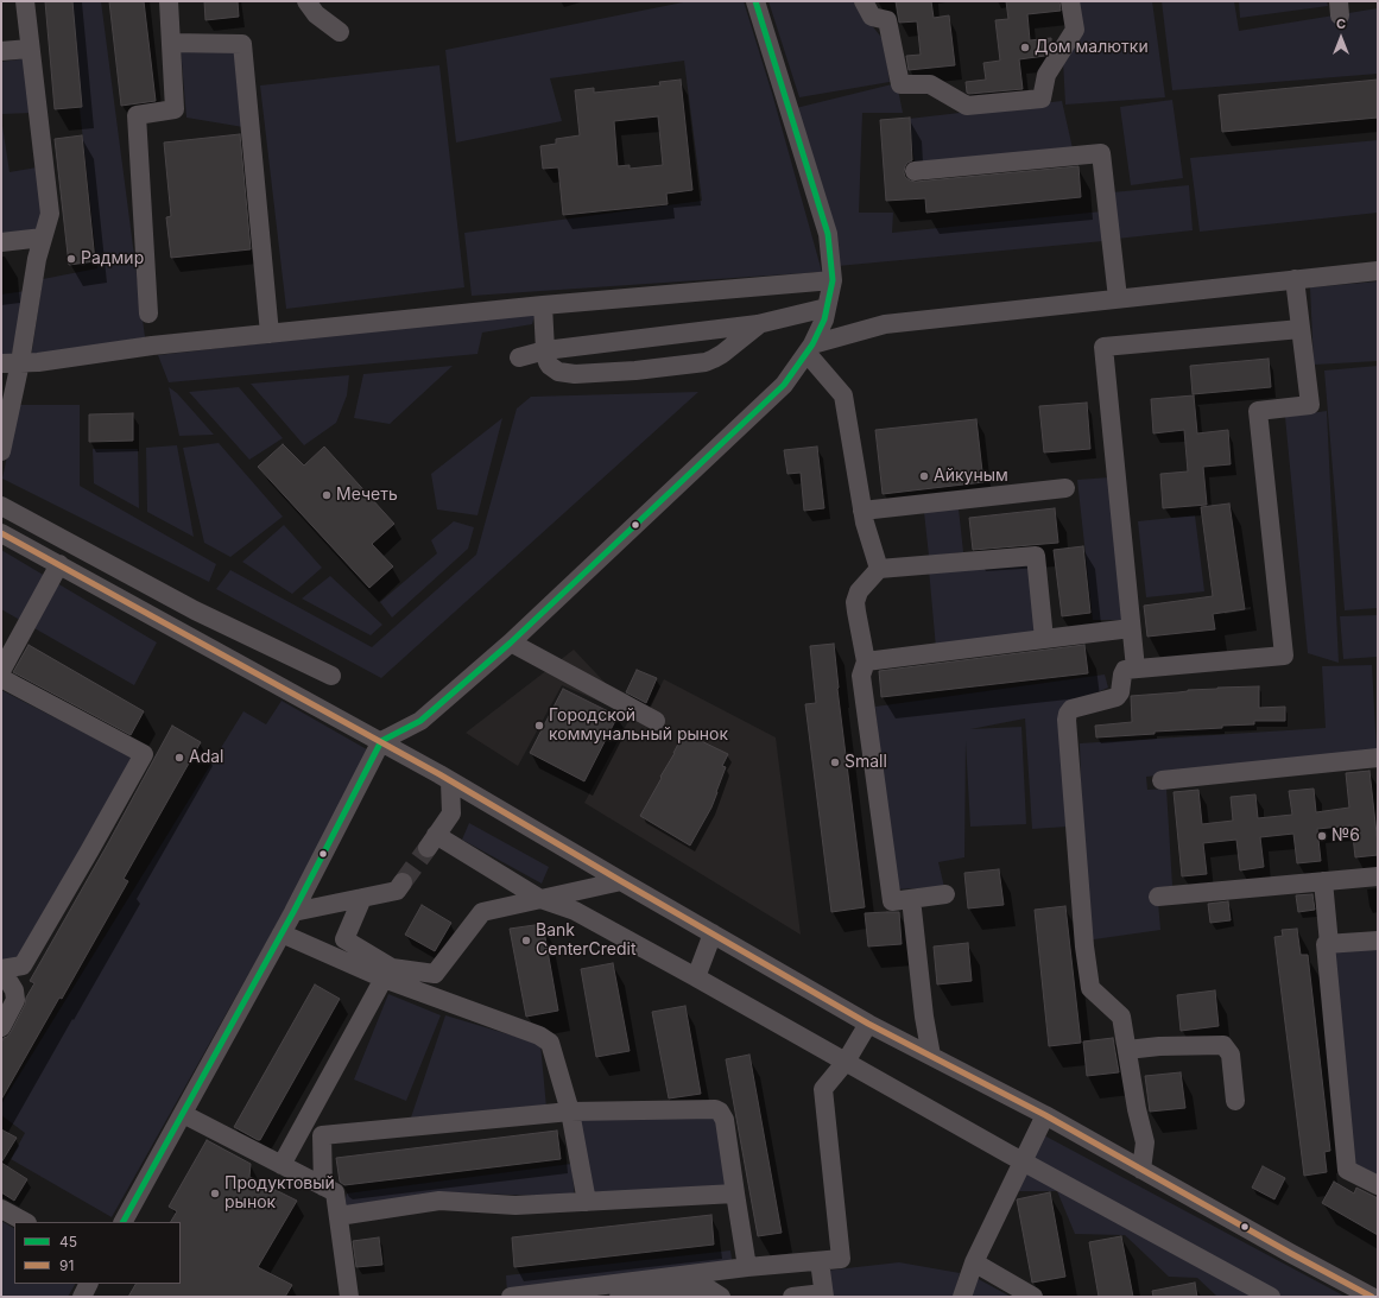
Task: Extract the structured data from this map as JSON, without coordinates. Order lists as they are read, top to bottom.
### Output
{
  "places": [
    "Дом малютки",
    "Радмир",
    "Айкуным",
    "Мечеть",
    "Городской коммунальный рынок",
    "Adal",
    "Small",
    "№6",
    "Bank CenterCredit",
    "Продуктовый рынок"
  ],
  "lines": ["transit line 45", "transit line 91"],
  "legend": ["45", "91"],
  "north": "top"
}
